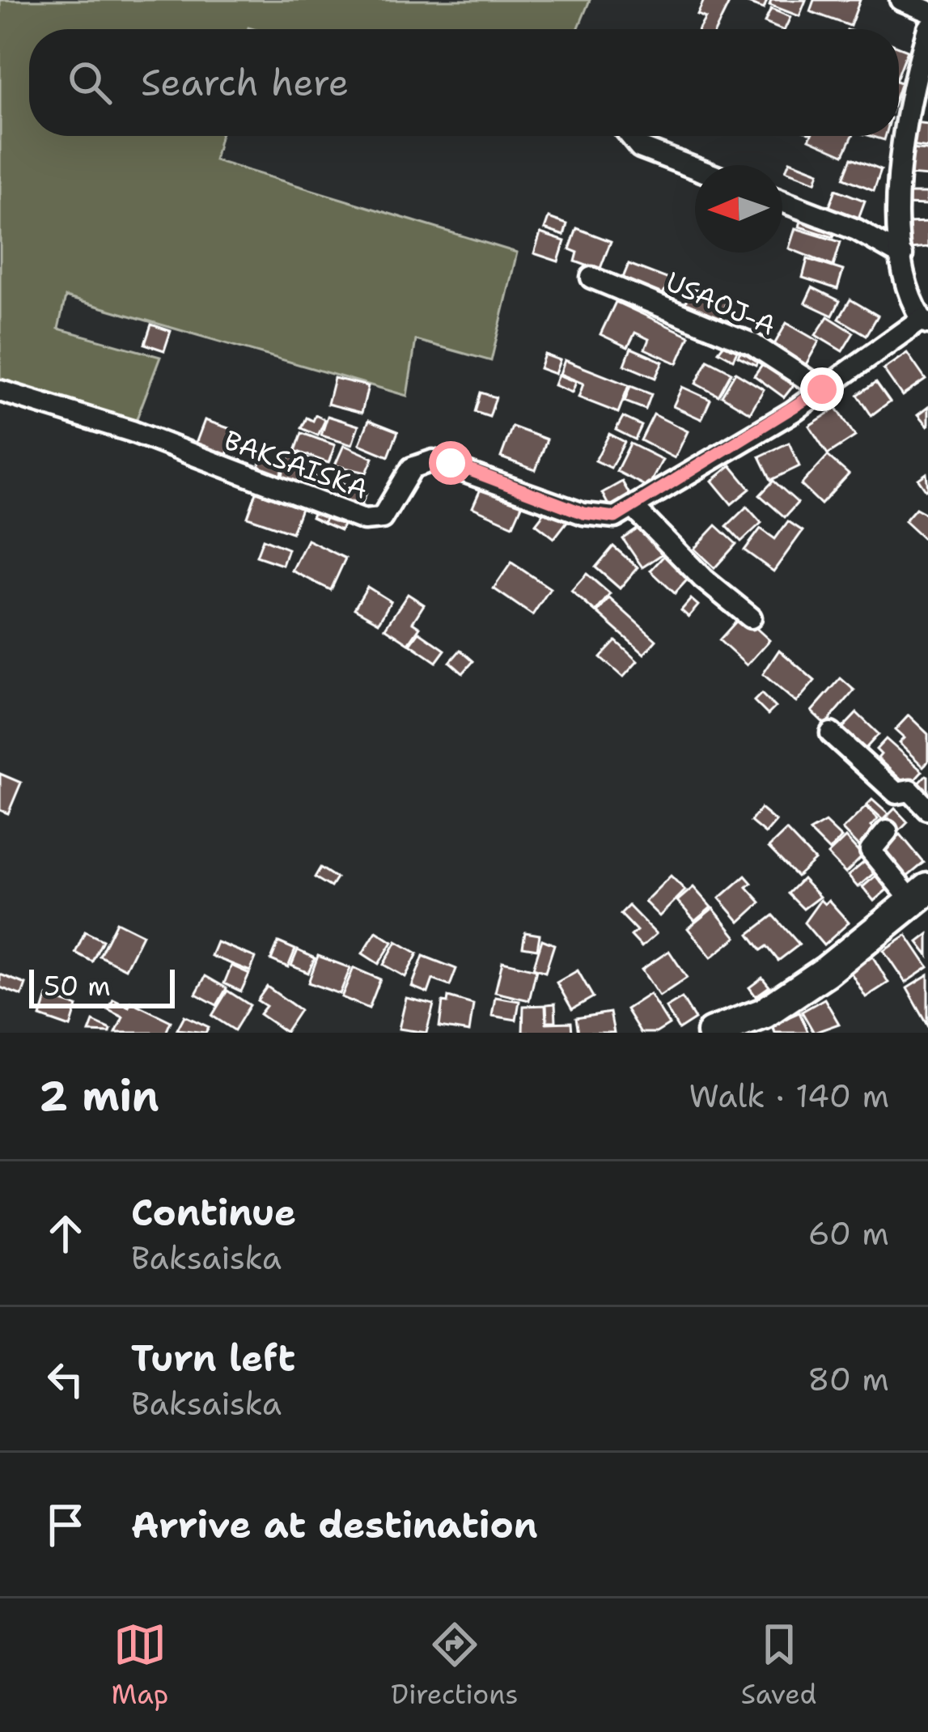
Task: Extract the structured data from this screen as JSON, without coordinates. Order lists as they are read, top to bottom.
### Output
{
  "streets": {
    "street": ["USAOJ-A", "BAKSAISKA"]
  },
  "crossings": [
    ["USAOJ-A", "BAKSAISKA"]
  ],
  "scale_bar": "50 m",
  "north": "left",
  "page": {
    "search": "Search here",
    "scale": "50 m",
    "heading": ["2 min", "Walk · 140 m"],
    "list": [
      ["Continue", "Baksaiska", "60 m"],
      ["Turn left", "Baksaiska", "80 m"],
      "Arrive at destination"
    ],
    "nav": ["Map", "Directions", "Saved"]
  }
}
